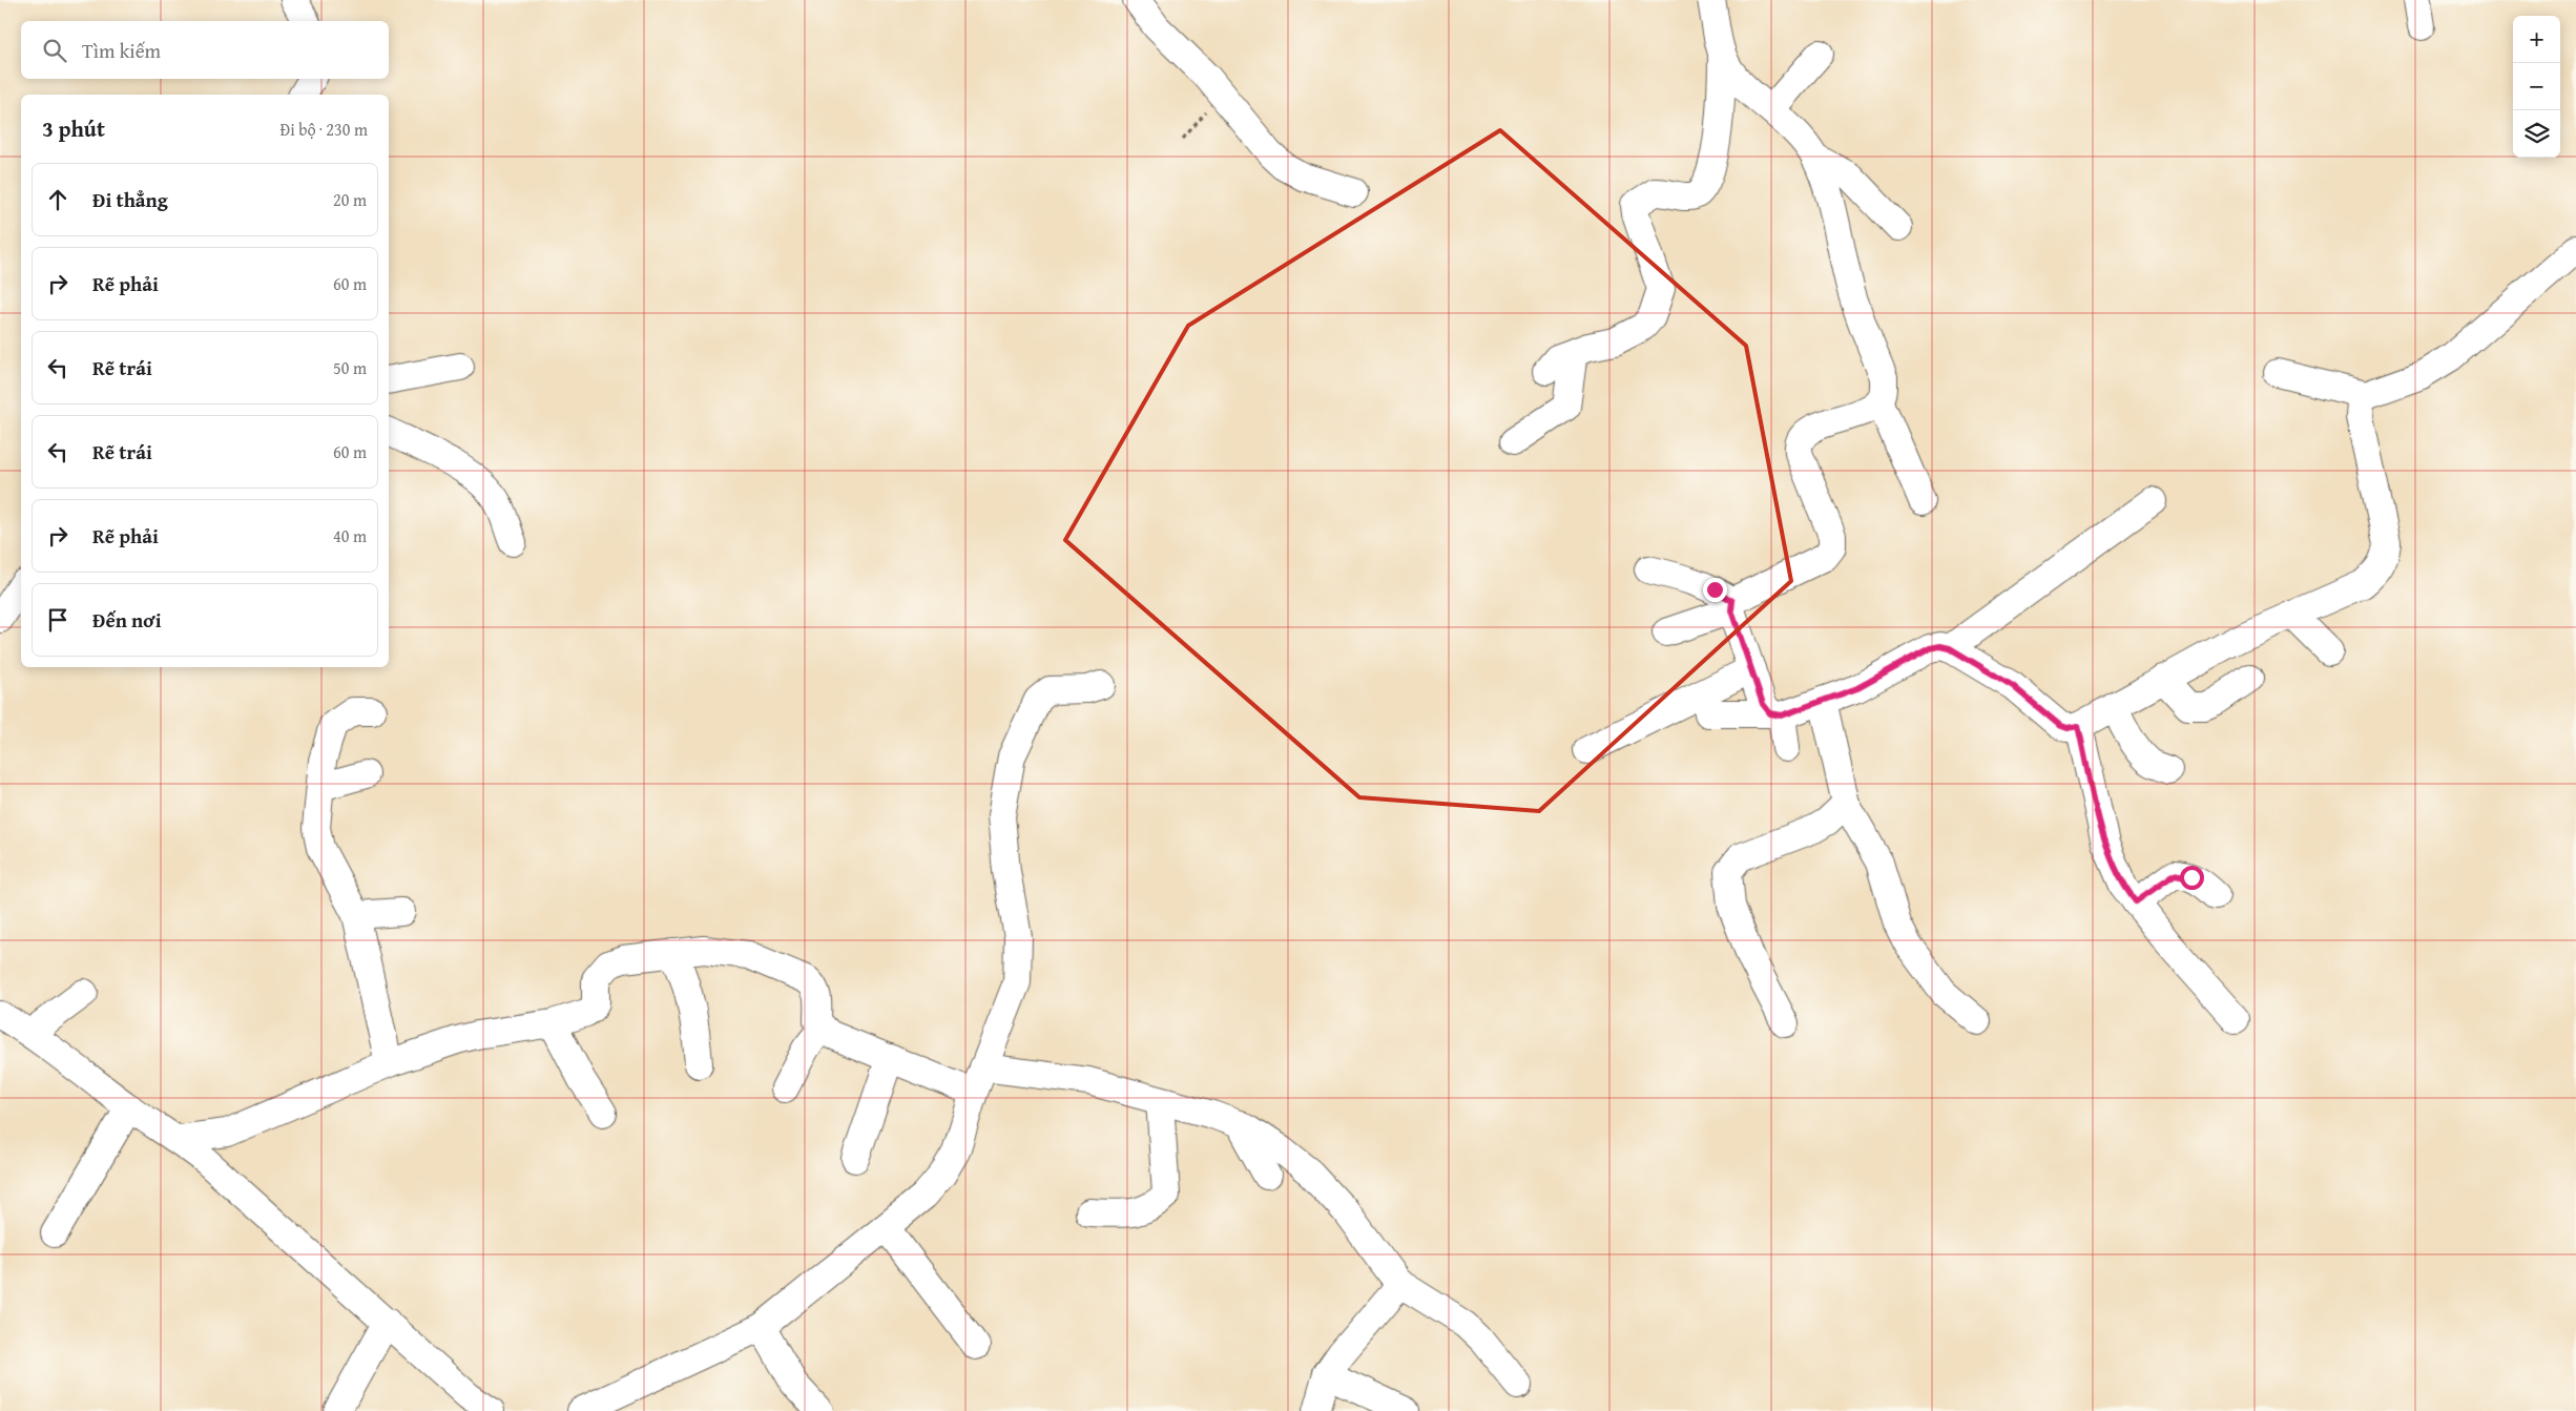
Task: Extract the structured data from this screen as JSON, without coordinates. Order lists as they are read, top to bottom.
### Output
{
  "page": {
    "map_buttons": ["+", "−"],
    "search": "Tìm kiếm",
    "heading": ["3 phút", "Đi bộ · 230 m"],
    "list": [
      ["Đi thẳng", "20 m"],
      ["Rẽ phải", "60 m"],
      ["Rẽ trái", "50 m"],
      ["Rẽ trái", "60 m"],
      ["Rẽ phải", "40 m"],
      "Đến nơi"
    ]
  }
}
